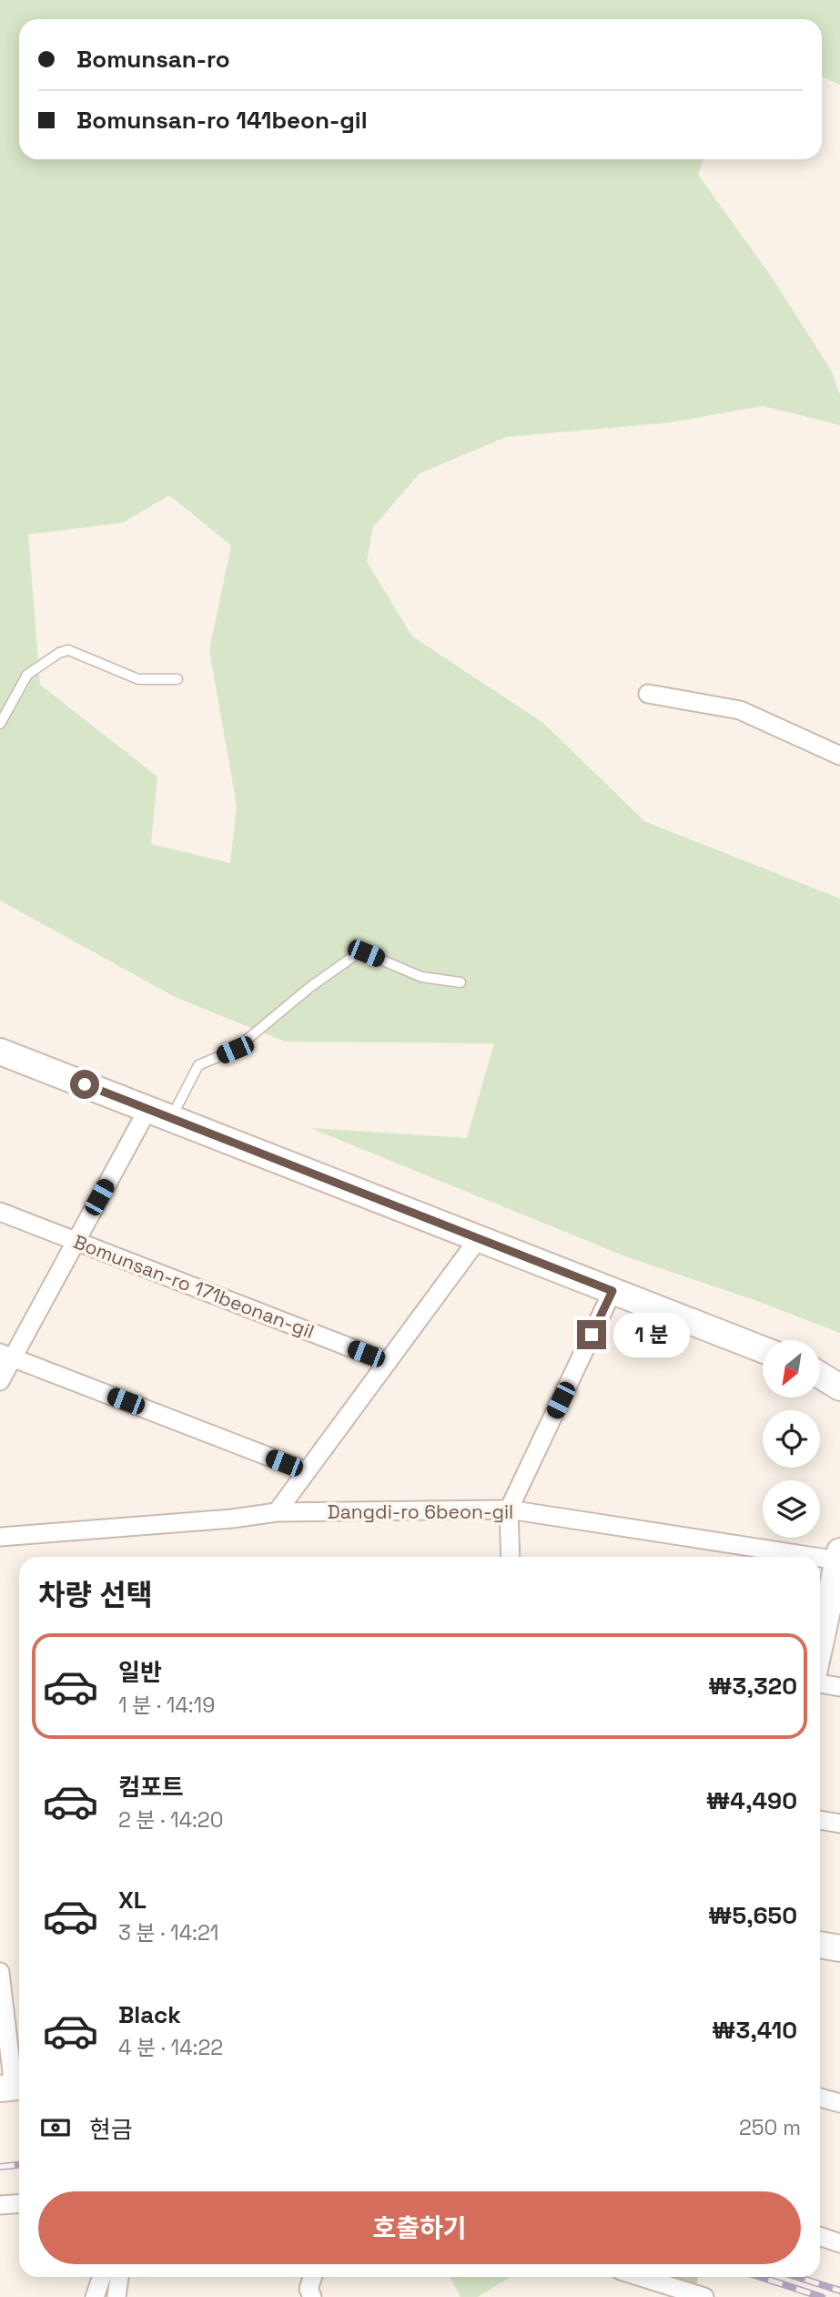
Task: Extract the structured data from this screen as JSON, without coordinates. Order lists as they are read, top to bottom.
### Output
{
  "streets": {
    "street": ["Bomunsan-ro 171beonan-gil", "Dangdi-ro 6beon-gil"]
  },
  "north": "bottom left",
  "page": {
    "banner": ["Bomunsan-ro", "Bomunsan-ro 141beon-gil"],
    "bubble": "1 분",
    "heading": "차량 선택",
    "list": [
      {
        "name": "일반",
        "note": "1 분 · 14:19",
        "value": "₩3,320"
      },
      {
        "name": "컴포트",
        "note": "2 분 · 14:20",
        "value": "₩4,490"
      },
      {
        "name": "XL",
        "note": "3 분 · 14:21",
        "value": "₩5,650"
      },
      {
        "name": "Black",
        "note": "4 분 · 14:22",
        "value": "₩3,410"
      }
    ],
    "pay": ["현금", "250 m"],
    "buttons": "호출하기"
  }
}
